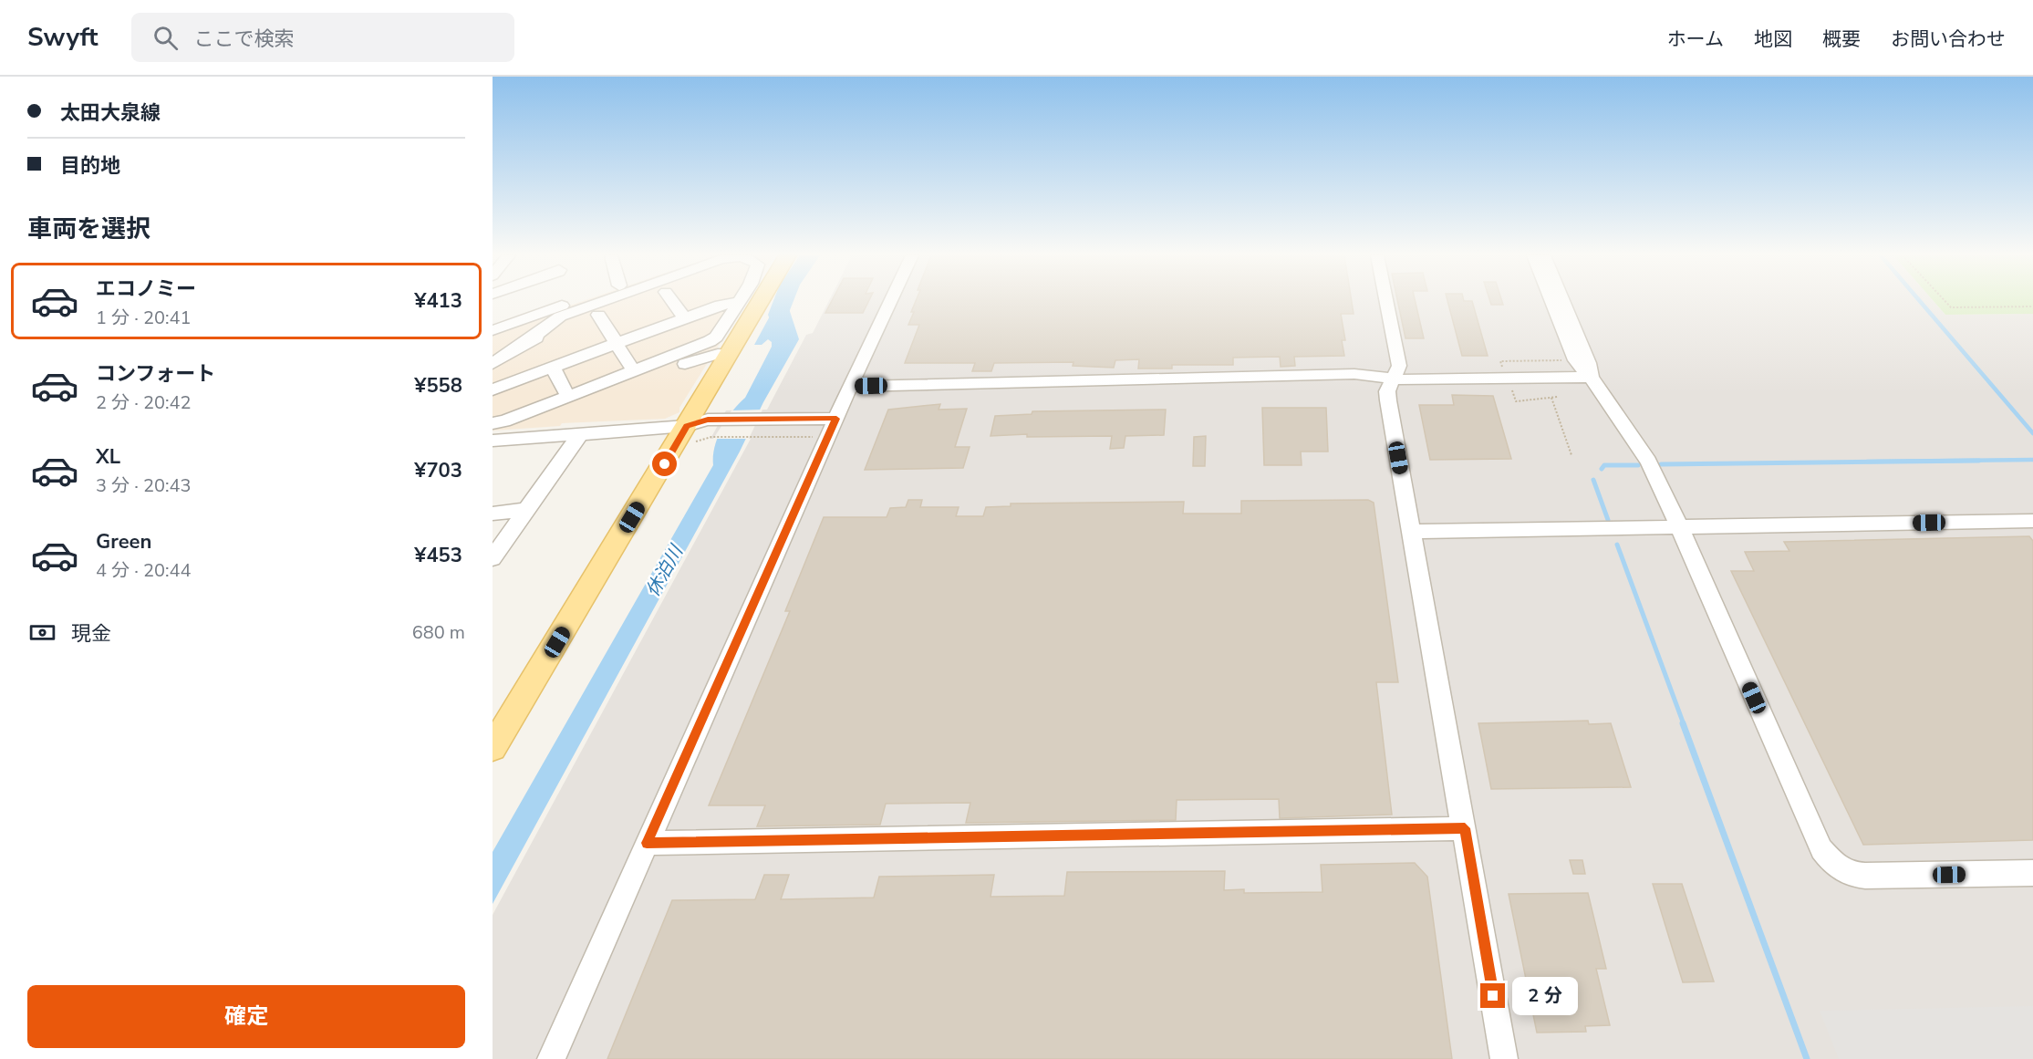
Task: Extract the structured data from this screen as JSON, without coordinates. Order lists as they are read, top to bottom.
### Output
{
  "water": ["休泊川"],
  "page": {
    "header": "Swyft",
    "search": "ここで検索",
    "nav": [
      "ホーム",
      "地図",
      "概要",
      "お問い合わせ"
    ],
    "banner": ["太田大泉線", "目的地"],
    "heading": "車両を選択",
    "list": [
      {
        "name": "エコノミー",
        "note": "1 分 · 20:41",
        "value": "¥413"
      },
      {
        "name": "コンフォート",
        "note": "2 分 · 20:42",
        "value": "¥558"
      },
      {
        "name": "XL",
        "note": "3 分 · 20:43",
        "value": "¥703"
      },
      {
        "name": "Green",
        "note": "4 分 · 20:44",
        "value": "¥453"
      }
    ],
    "pay": ["現金", "680 m"],
    "buttons": "確定",
    "bubble": "2 分"
  }
}
